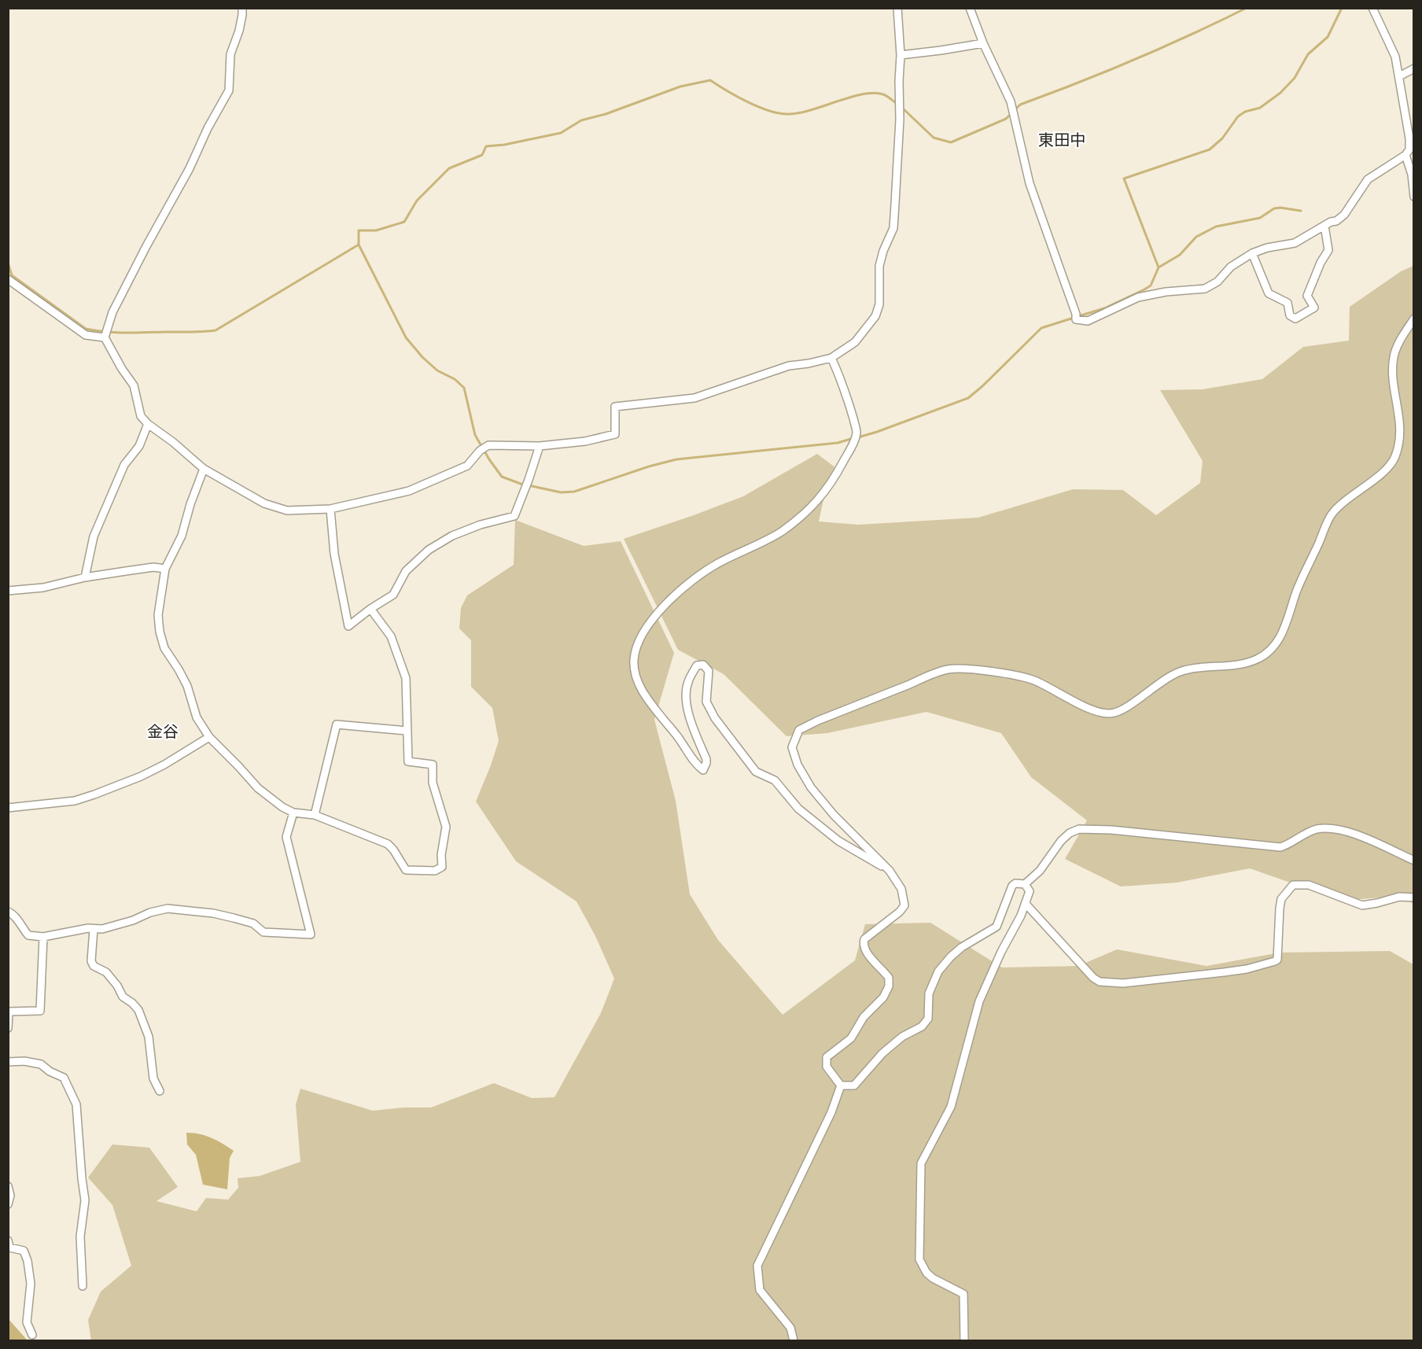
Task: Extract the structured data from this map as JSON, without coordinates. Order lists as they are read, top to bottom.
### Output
{
  "districts": ["東田中", "金谷"]
}
